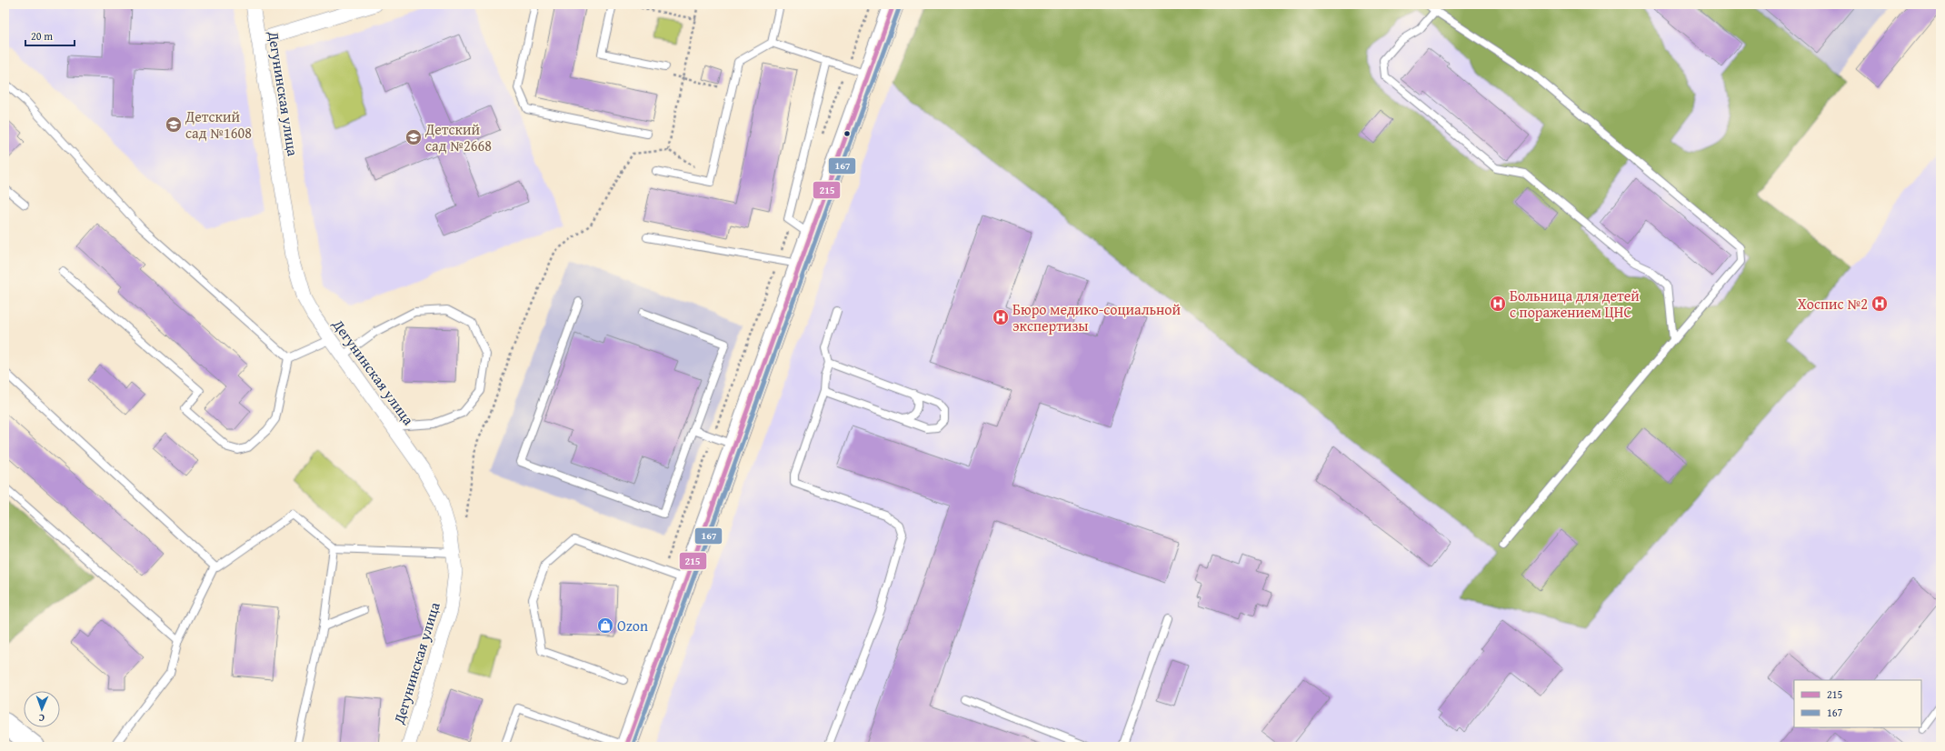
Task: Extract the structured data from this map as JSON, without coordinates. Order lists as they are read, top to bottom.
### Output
{
  "streets": {
    "street": ["Дегунинская улица"]
  },
  "places": {
    "school or university": ["Детский сад №1608", "Детский сад №2668"],
    "hospital": ["Больница для детей с поражением ЦНС", "Хоспис №2", "Бюро медико-социальной экспертизы"],
    "shop": ["Ozon"]
  },
  "lines": ["transit line 215", "transit line 167"],
  "legend": ["215", "167"],
  "scale_bar": "20 m",
  "north": "bottom"
}
